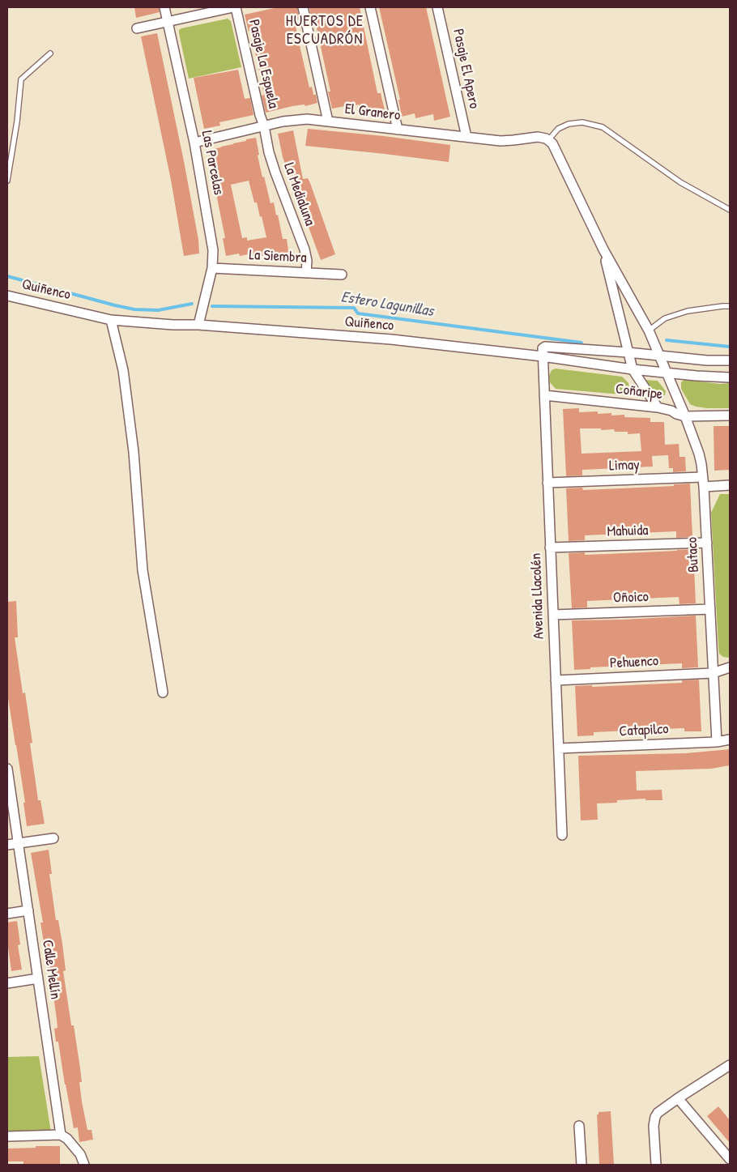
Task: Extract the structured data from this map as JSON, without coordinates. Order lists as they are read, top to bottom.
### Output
{
  "streets": {
    "street": [
      "Pasaje La Espuela",
      "Pasaje El Apero",
      "El Granero",
      "Las Parcelas",
      "La Medialuna",
      "La Siembra",
      "Quiñenco",
      "Coñaripe",
      "Limay",
      "Mahuida",
      "Butaco",
      "Avenida Llacolén",
      "Oñoico",
      "Pehuenco",
      "Catapilco",
      "Calle Mellín"
    ]
  },
  "crossings": [
    ["Pasaje La Espuela", "El Granero"],
    ["Pasaje La Espuela", "La Medialuna"],
    ["Pasaje El Apero", "El Granero"],
    ["El Granero", "Las Parcelas"],
    ["El Granero", "La Medialuna"],
    ["Las Parcelas", "La Siembra"],
    ["Las Parcelas", "Quiñenco"],
    ["La Medialuna", "La Siembra"],
    ["Quiñenco", "Butaco"],
    ["Quiñenco", "Avenida Llacolén"],
    ["Coñaripe", "Butaco"],
    ["Coñaripe", "Avenida Llacolén"],
    ["Limay", "Butaco"],
    ["Limay", "Avenida Llacolén"],
    ["Mahuida", "Butaco"],
    ["Mahuida", "Avenida Llacolén"],
    ["Butaco", "Oñoico"],
    ["Butaco", "Pehuenco"],
    ["Butaco", "Catapilco"],
    ["Avenida Llacolén", "Oñoico"],
    ["Avenida Llacolén", "Pehuenco"],
    ["Avenida Llacolén", "Catapilco"]
  ],
  "districts": ["HUERTOS DE ESCUADRÓN"],
  "water": ["Estero Lagunillas"]
}
